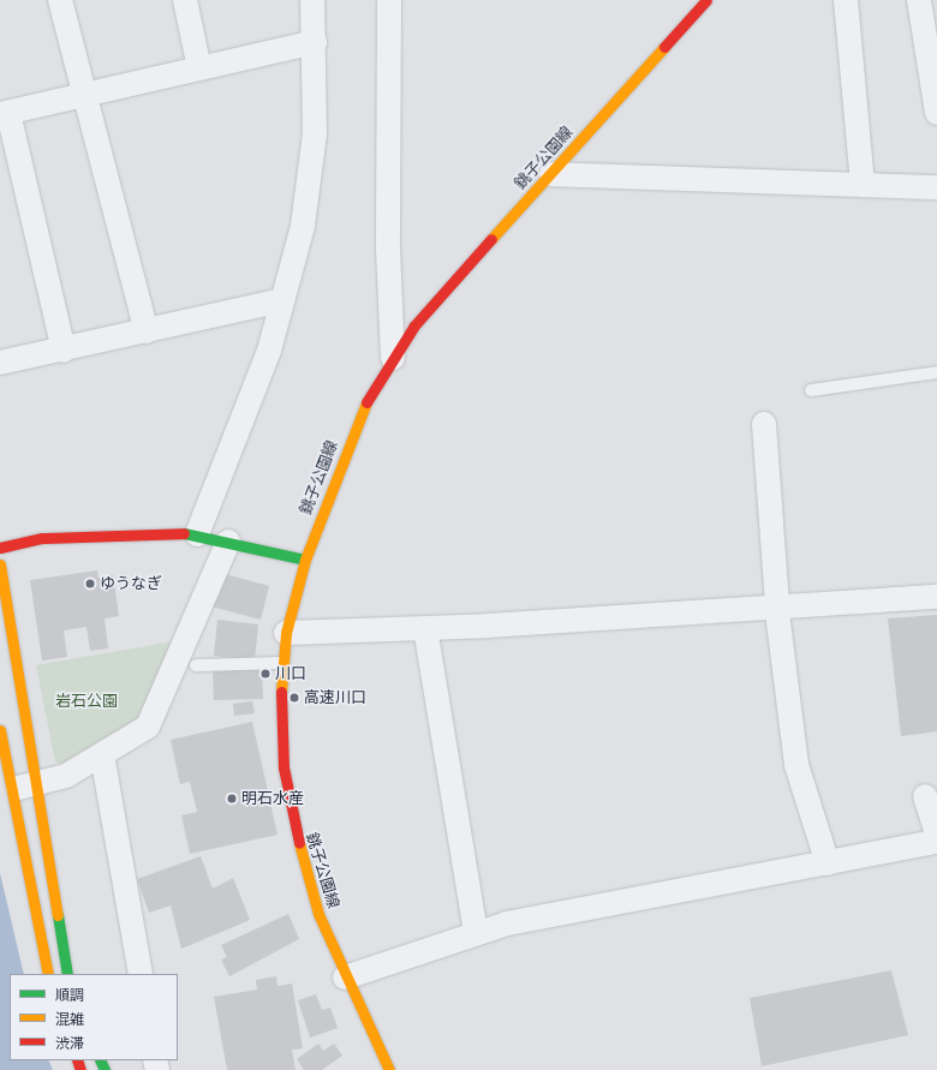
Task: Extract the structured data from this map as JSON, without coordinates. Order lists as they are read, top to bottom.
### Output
{
  "streets": {
    "main road": ["銚子公園線"]
  },
  "parks": ["岩石公園"],
  "places": [
    "ゆうなぎ",
    "川口",
    "高速川口",
    "明石水産"
  ],
  "legend": ["順調", "混雑", "渋滞"]
}
